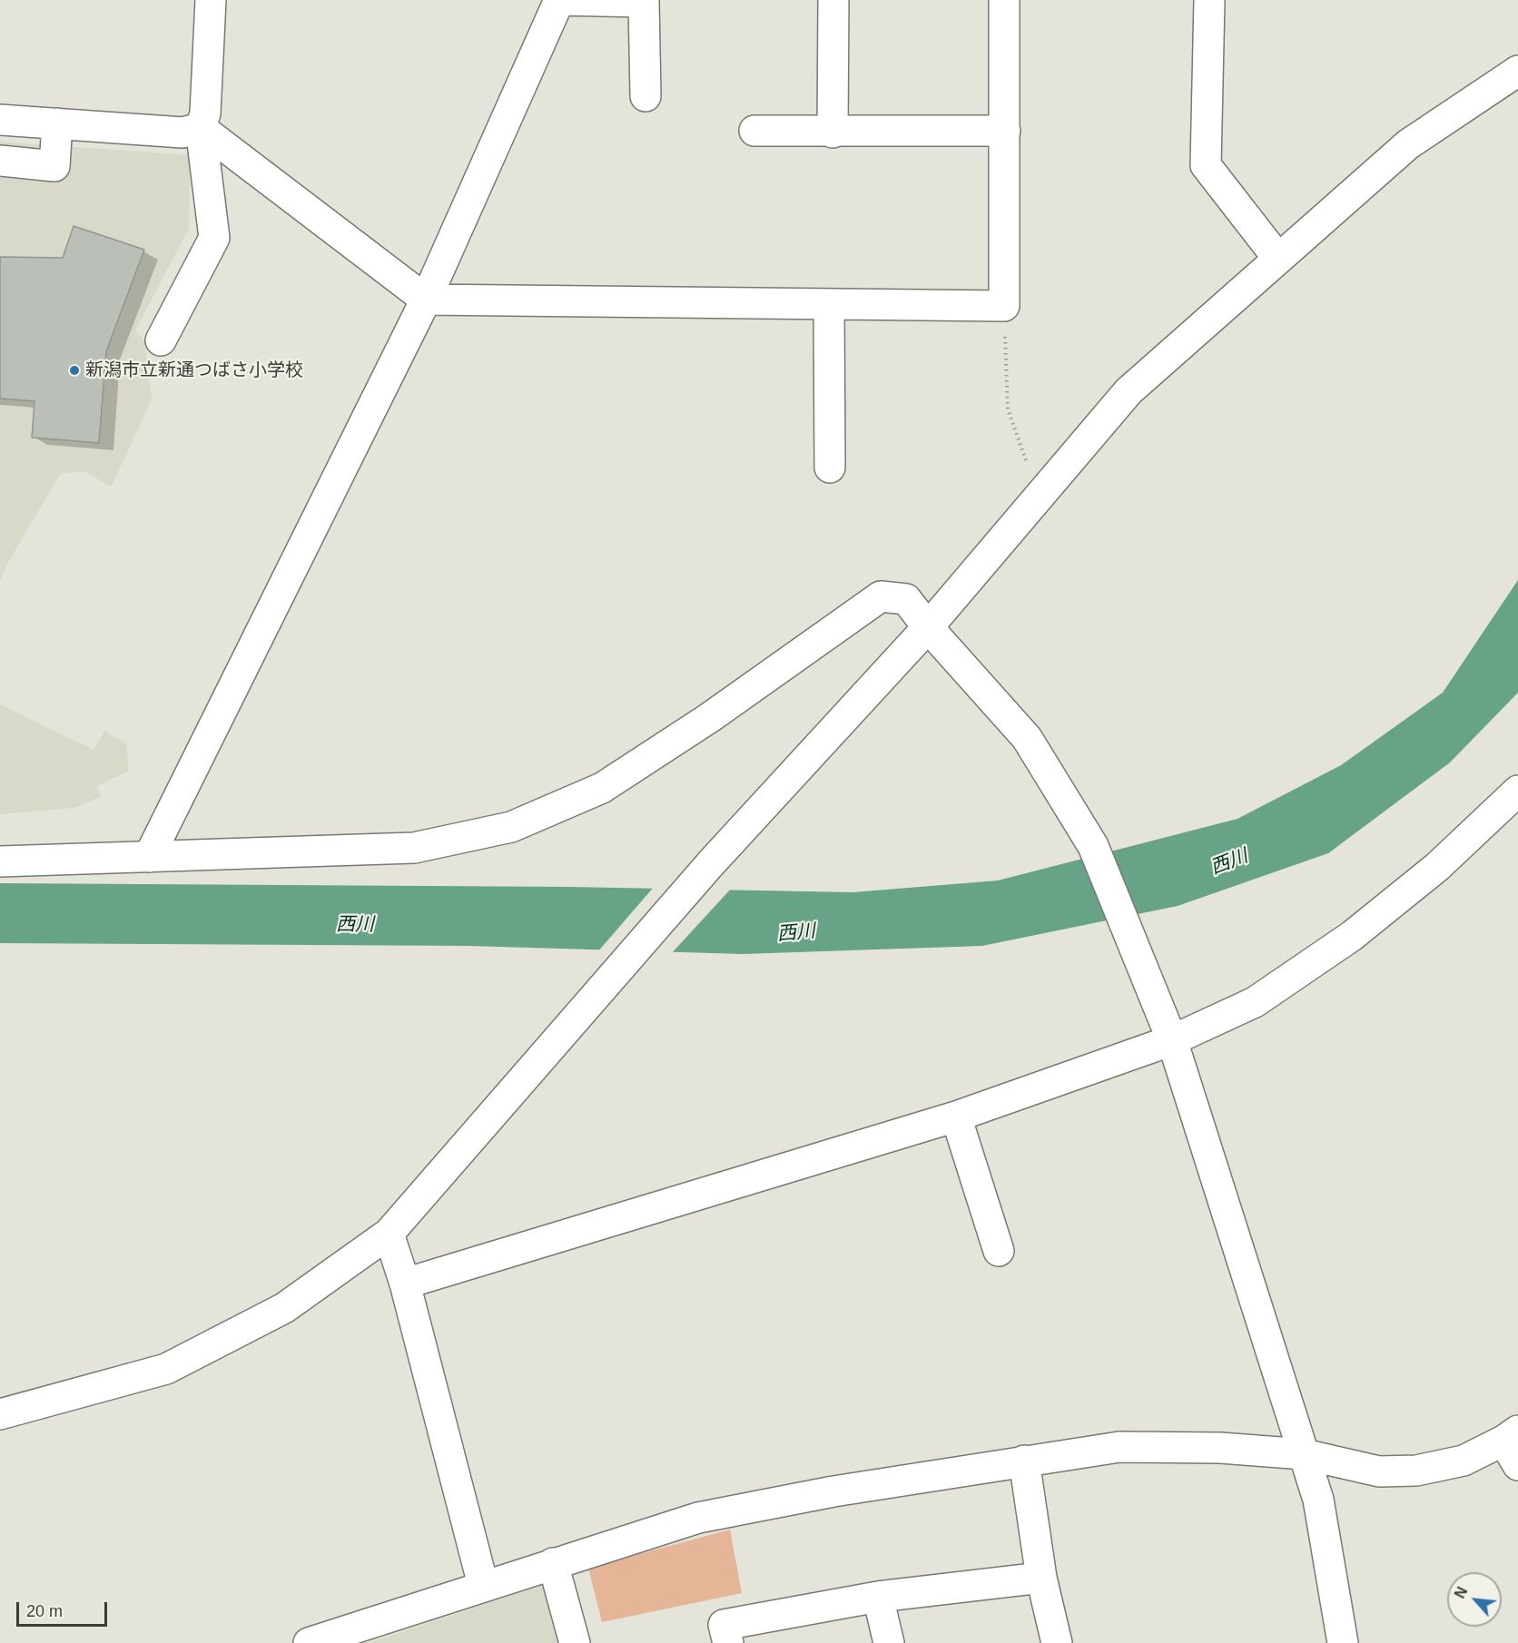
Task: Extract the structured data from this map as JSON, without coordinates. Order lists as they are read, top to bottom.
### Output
{
  "water": ["西川"],
  "places": ["新潟市立新通つばさ小学校"],
  "scale_bar": "20 m",
  "north": "top left"
}
